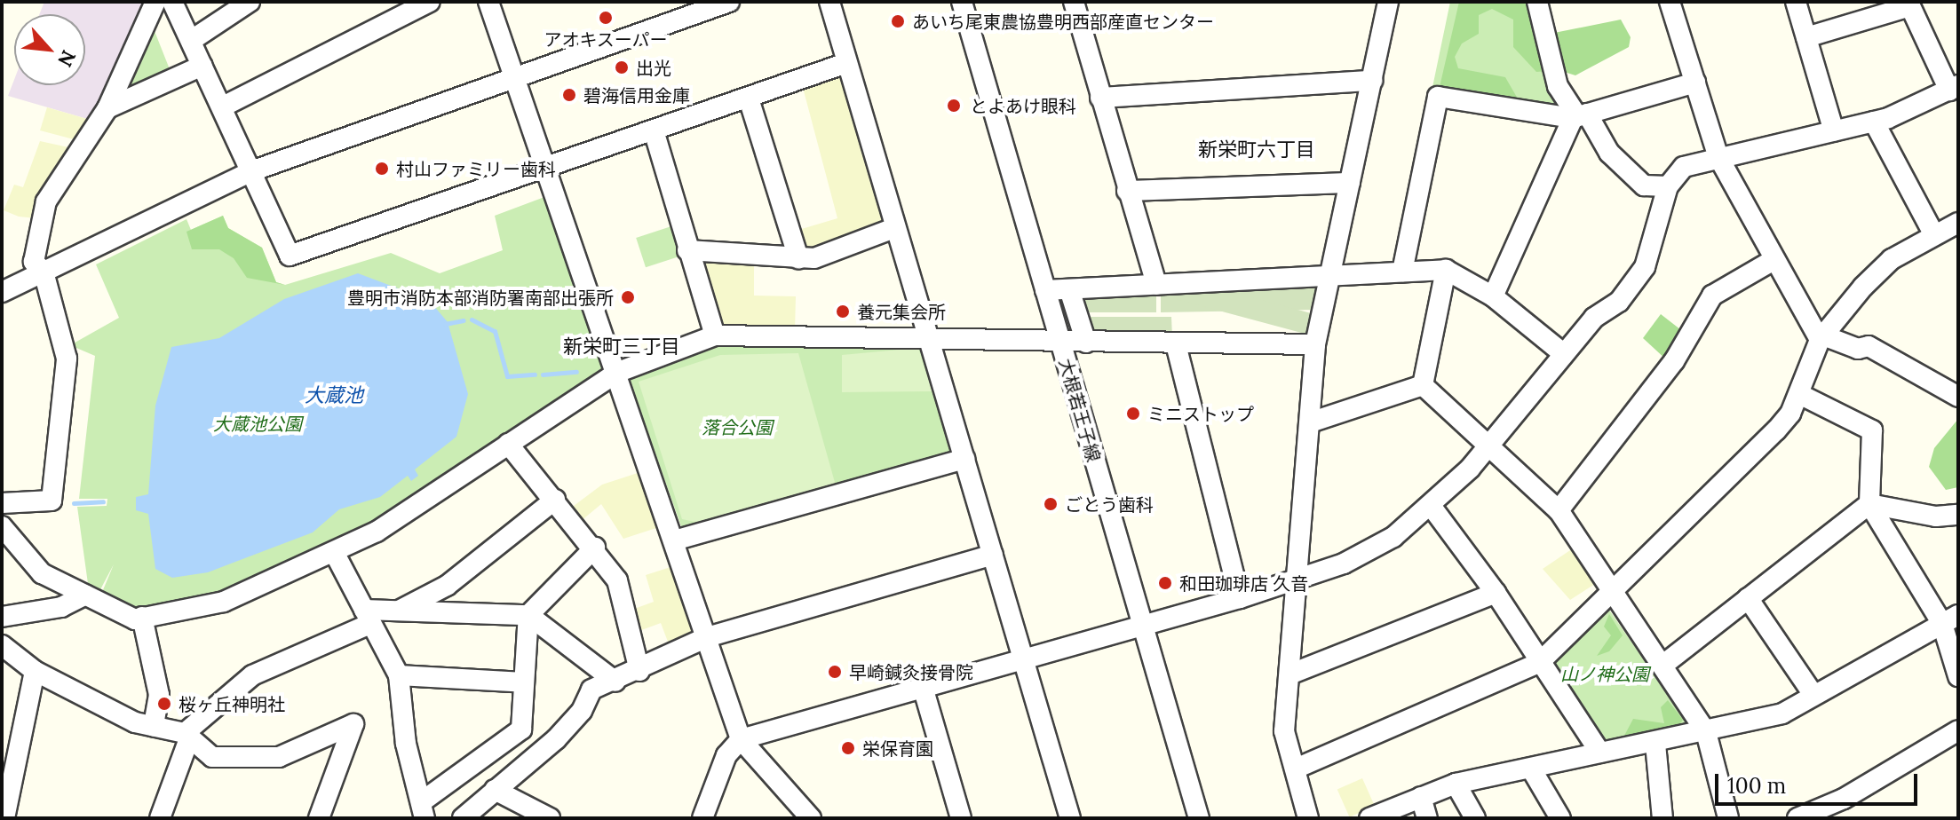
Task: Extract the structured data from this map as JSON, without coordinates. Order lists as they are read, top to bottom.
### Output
{
  "streets": {
    "street": ["大根若王子線"]
  },
  "districts": ["新栄町六丁目", "新栄町三丁目"],
  "water": ["大蔵池"],
  "parks": ["大蔵池公園", "落合公園", "山ノ神公園"],
  "places": [
    "アオキスーパー",
    "あいち尾東農協豊明西部産直センター",
    "出光",
    "碧海信用金庫",
    "とよあけ眼科",
    "村山ファミリー歯科",
    "豊明市消防本部消防署南部出張所",
    "養元集会所",
    "ミニストップ",
    "ごとう歯科",
    "和田珈琲店 久音",
    "早崎鍼灸接骨院",
    "桜ヶ丘神明社",
    "栄保育園"
  ],
  "scale_bar": "100 m",
  "north": "bottom right"
}
